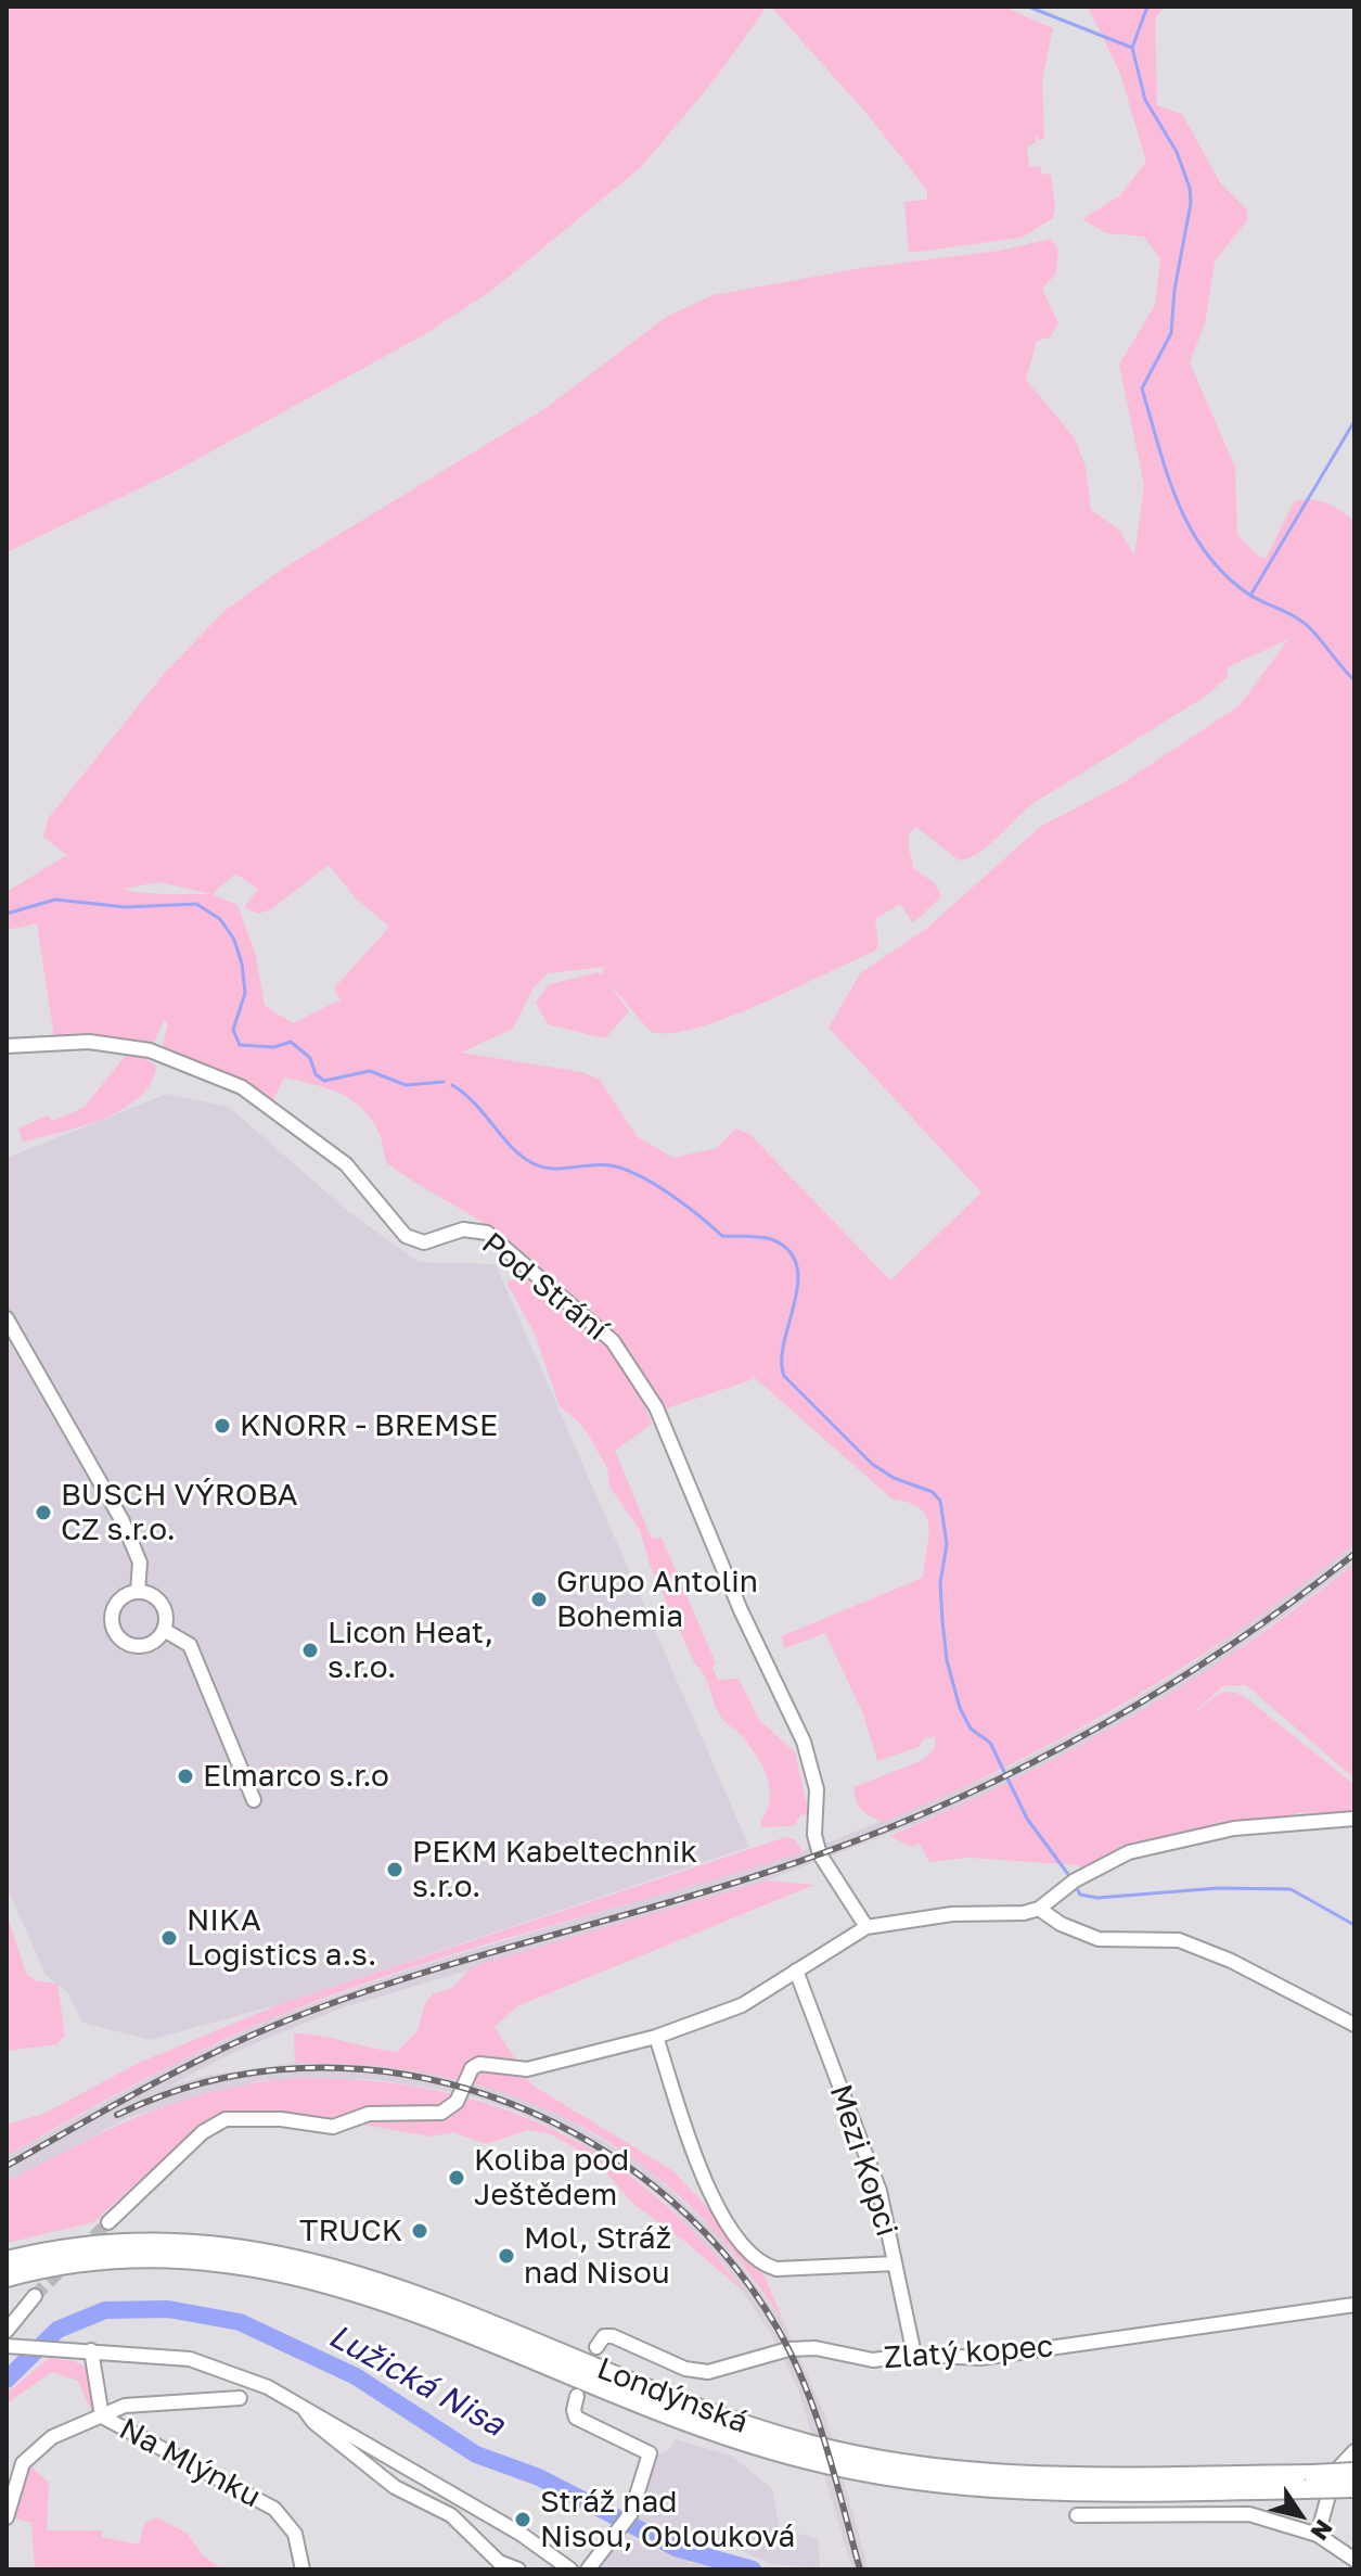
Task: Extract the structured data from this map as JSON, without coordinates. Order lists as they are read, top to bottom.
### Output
{
  "streets": {
    "highway": ["Londýnská"],
    "street": [
      "Pod Strání",
      "Mezi Kopci",
      "Zlatý kopec",
      "Na Mlýnku"
    ]
  },
  "crossings": [
    ["Mezi Kopci", "Zlatý kopec"]
  ],
  "water": ["Lužická Nisa"],
  "places": [
    "KNORR - BREMSE",
    "BUSCH VÝROBA CZ s.r.o.",
    "Grupo Antolin Bohemia",
    "Licon Heat, s.r.o.",
    "Elmarco s.r.o",
    "PEKM Kabeltechnik s.r.o.",
    "NIKA Logistics a.s.",
    "Koliba pod Ještědem",
    "TRUCK",
    "Mol, Stráž nad Nisou",
    "Stráž nad Nisou, Oblouková"
  ],
  "north": "bottom right"
}
